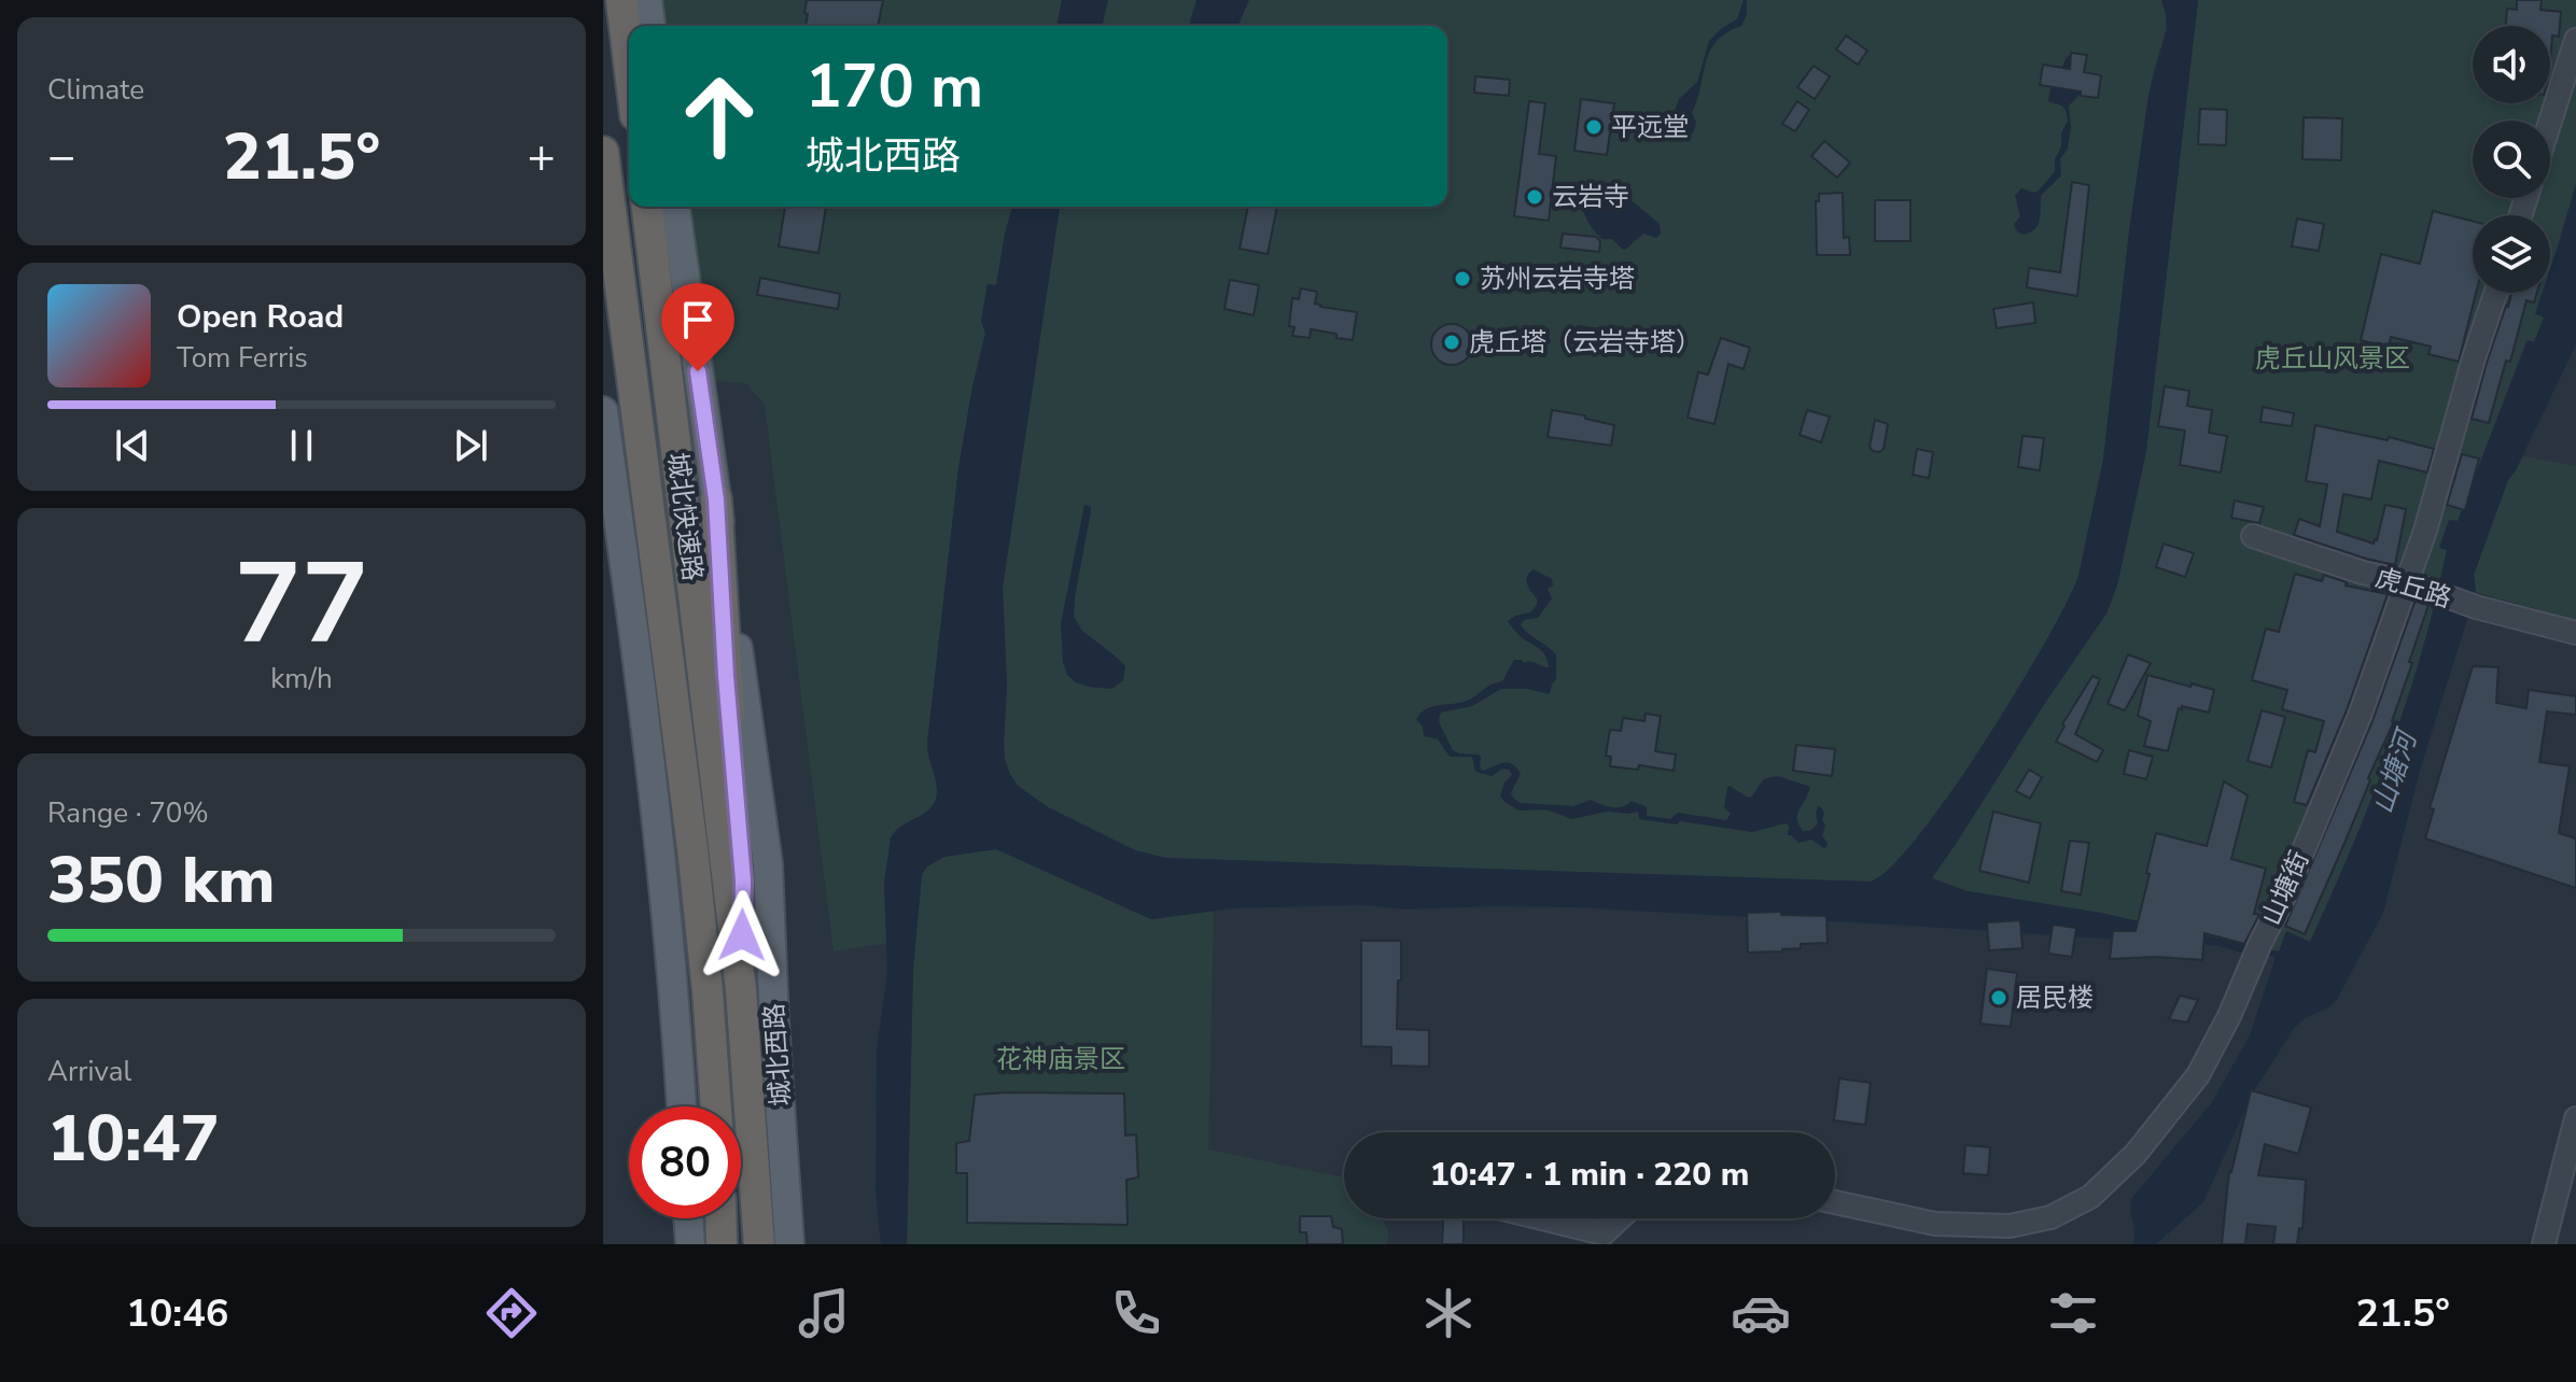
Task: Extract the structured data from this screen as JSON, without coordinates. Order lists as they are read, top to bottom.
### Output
{
  "streets": {
    "highway": ["城北快速路"],
    "main road": ["城北西路"],
    "street": ["虎丘路", "山塘街"]
  },
  "crossings": [
    ["虎丘路", "山塘街"]
  ],
  "water": ["山塘河"],
  "parks": ["虎丘山风景区", "花神庙景区"],
  "places": [
    "平远堂",
    "云岩寺",
    "苏州云岩寺塔",
    "虎丘塔（云岩寺塔）",
    "居民楼"
  ],
  "page": {
    "tile": [
      "Climate",
      ["77", "km/h"],
      ["Range · 70%", "350 km"],
      ["Arrival", "10:47"]
    ],
    "turn": ["170 m", "城北西路"],
    "heat": ["−", "21.5°", "+"],
    "song": ["Open Road", "Tom Ferris"],
    "limit": "80",
    "trip": "10:47 · 1 min · 220 m",
    "tabs": ["10:46", "21.5°"]
  }
}
